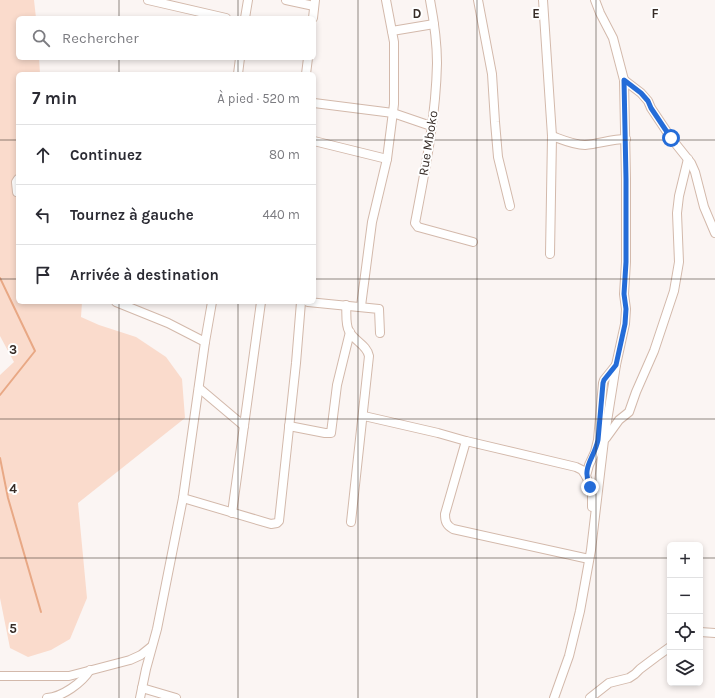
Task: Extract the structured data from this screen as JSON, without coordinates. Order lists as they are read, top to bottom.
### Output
{
  "streets": {
    "street": ["Rue Mboko"]
  },
  "page": {
    "search": "Rechercher",
    "heading": ["7 min", "À pied · 520 m"],
    "list": [
      ["Continuez", "80 m"],
      ["Tournez à gauche", "440 m"],
      "Arrivée à destination"
    ],
    "map_buttons": ["+", "−"]
  },
  "grid": {
    "columns": ["D", "E", "F"],
    "rows": ["3", "4", "5"]
  }
}
